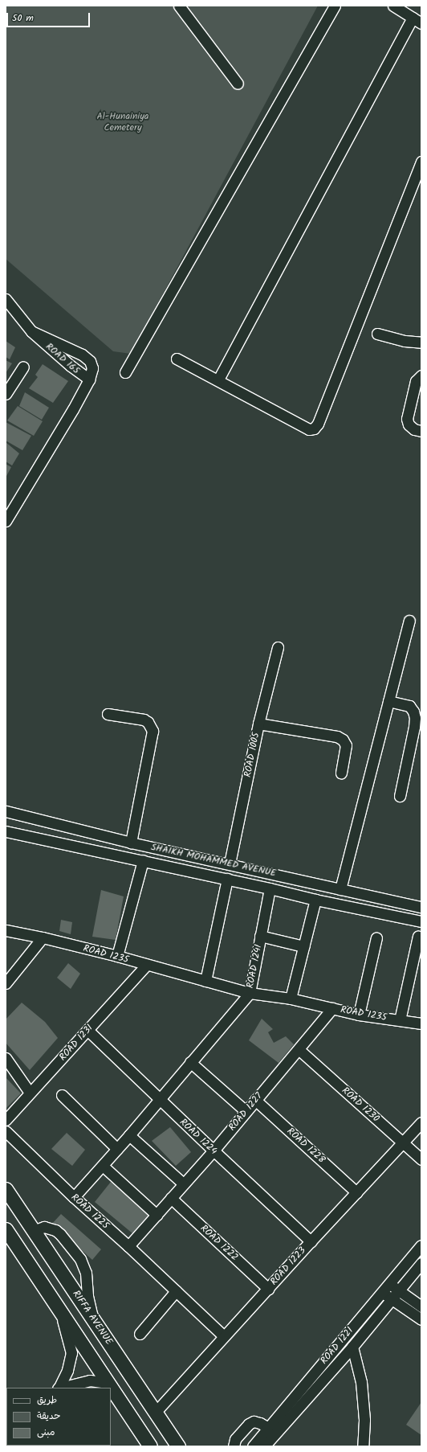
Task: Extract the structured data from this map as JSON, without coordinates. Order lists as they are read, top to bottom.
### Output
{
  "streets": {
    "main road": ["RIFFA AVENUE"],
    "street": [
      "ROAD 165",
      "ROAD 1005",
      "SHAIKH MOHAMMED AVENUE",
      "ROAD 1235",
      "ROAD 1241",
      "ROAD 1231",
      "ROAD 1230",
      "ROAD 1227",
      "ROAD 1224",
      "ROAD 1228",
      "ROAD 1225",
      "ROAD 1222",
      "ROAD 1223",
      "ROAD 1221"
    ]
  },
  "crossings": [
    ["ROAD 1005", "SHAIKH MOHAMMED AVENUE"],
    ["SHAIKH MOHAMMED AVENUE", "ROAD 1241"],
    ["ROAD 1235", "ROAD 1241"],
    ["ROAD 1235", "ROAD 1231"],
    ["ROAD 1235", "ROAD 1227"],
    ["ROAD 1241", "ROAD 1224"],
    ["ROAD 1241", "ROAD 1225"],
    ["ROAD 1231", "ROAD 1224"],
    ["ROAD 1230", "ROAD 1227"],
    ["ROAD 1230", "ROAD 1223"],
    ["ROAD 1227", "ROAD 1224"],
    ["ROAD 1227", "ROAD 1228"],
    ["ROAD 1227", "ROAD 1225"],
    ["ROAD 1227", "ROAD 1222"],
    ["ROAD 1224", "ROAD 1223"],
    ["ROAD 1228", "ROAD 1223"],
    ["ROAD 1225", "ROAD 1223"],
    ["ROAD 1222", "ROAD 1223"],
    ["ROAD 1223", "RIFFA AVENUE"]
  ],
  "parks": ["Al-Hunainiya Cemetery"],
  "legend": ["طريق", "حديقة", "مبنى"],
  "scale_bar": "50 m"
}
